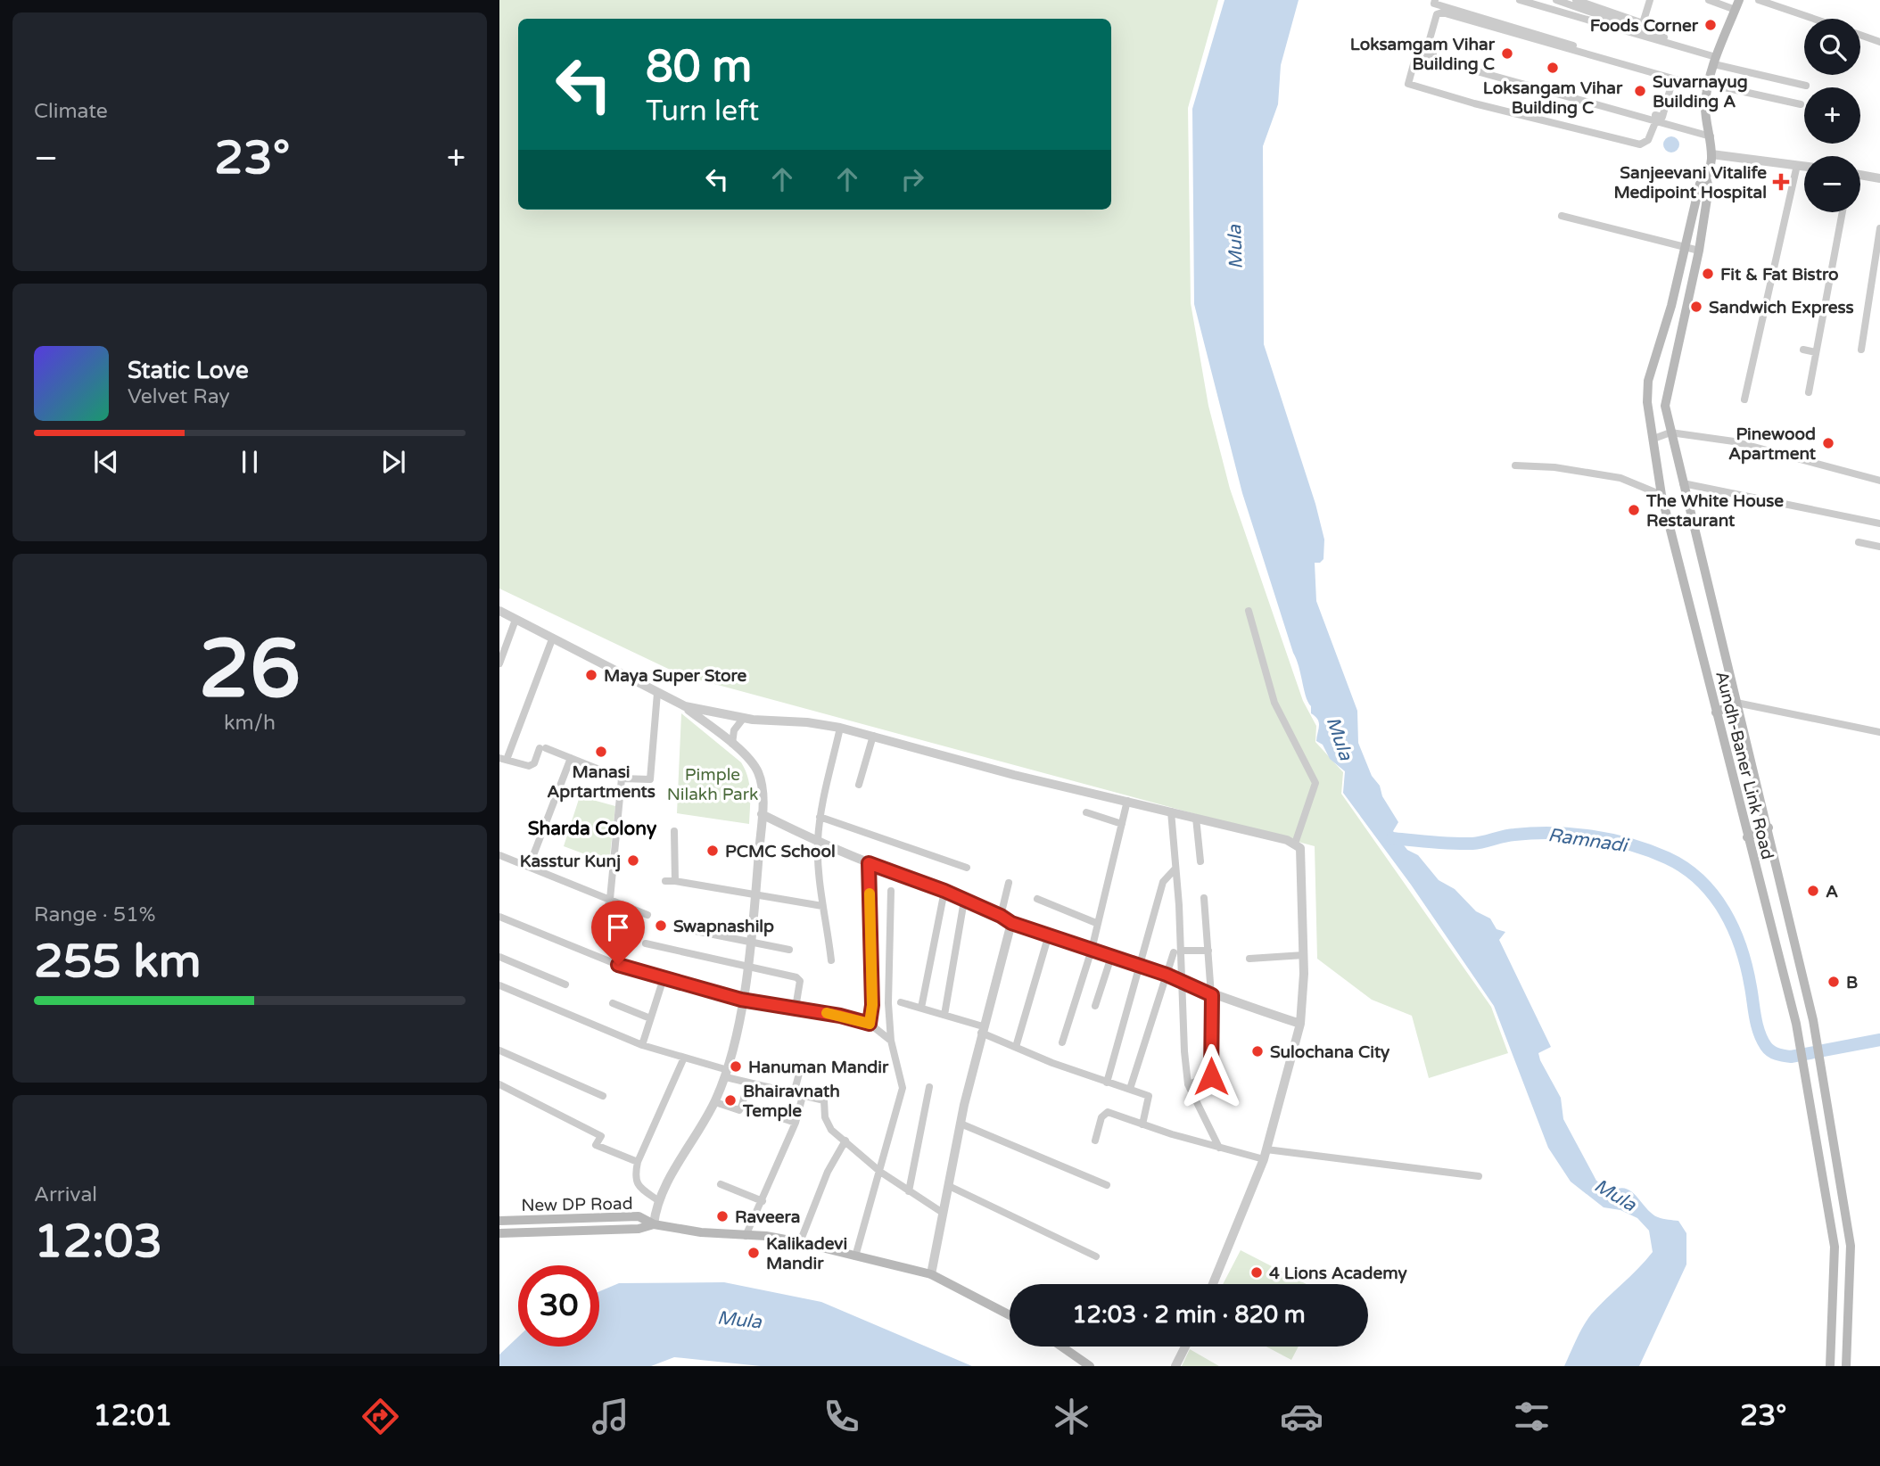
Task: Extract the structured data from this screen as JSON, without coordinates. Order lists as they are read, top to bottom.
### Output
{
  "streets": {
    "main road": ["Aundh-Baner Link Road", "New DP Road"]
  },
  "districts": ["Sharda Colony"],
  "water": ["Mula", "Ramnadi"],
  "parks": ["Pimple Nilakh Park"],
  "places": {
    "other": [
      "Foods Corner",
      "Loksamgam Vihar Building C",
      "Loksangam Vihar Building C",
      "Suvarnayug Building A",
      "Fit & Fat Bistro",
      "Sandwich Express",
      "Pinewood Apartment",
      "The White House Restaurant",
      "Maya Super Store",
      "Manasi Aprtartments",
      "PCMC School",
      "Kasstur Kunj",
      "A",
      "Swapnashilp",
      "B",
      "Sulochana City",
      "Hanuman Mandir",
      "Bhairavnath Temple",
      "Raveera",
      "Kalikadevi Mandir",
      "4 Lions Academy"
    ],
    "health": ["Sanjeevani Vitalife Medipoint Hospital"]
  },
  "page": {
    "tile": [
      "Climate",
      ["26", "km/h"],
      ["Range · 51%", "255 km"],
      ["Arrival", "12:03"]
    ],
    "map_buttons": ["+", "−"],
    "turn": ["80 m", "Turn left"],
    "heat": ["−", "23°", "+"],
    "song": ["Static Love", "Velvet Ray"],
    "limit": "30",
    "trip": "12:03 · 2 min · 820 m",
    "tabs": ["12:01", "23°"]
  }
}
